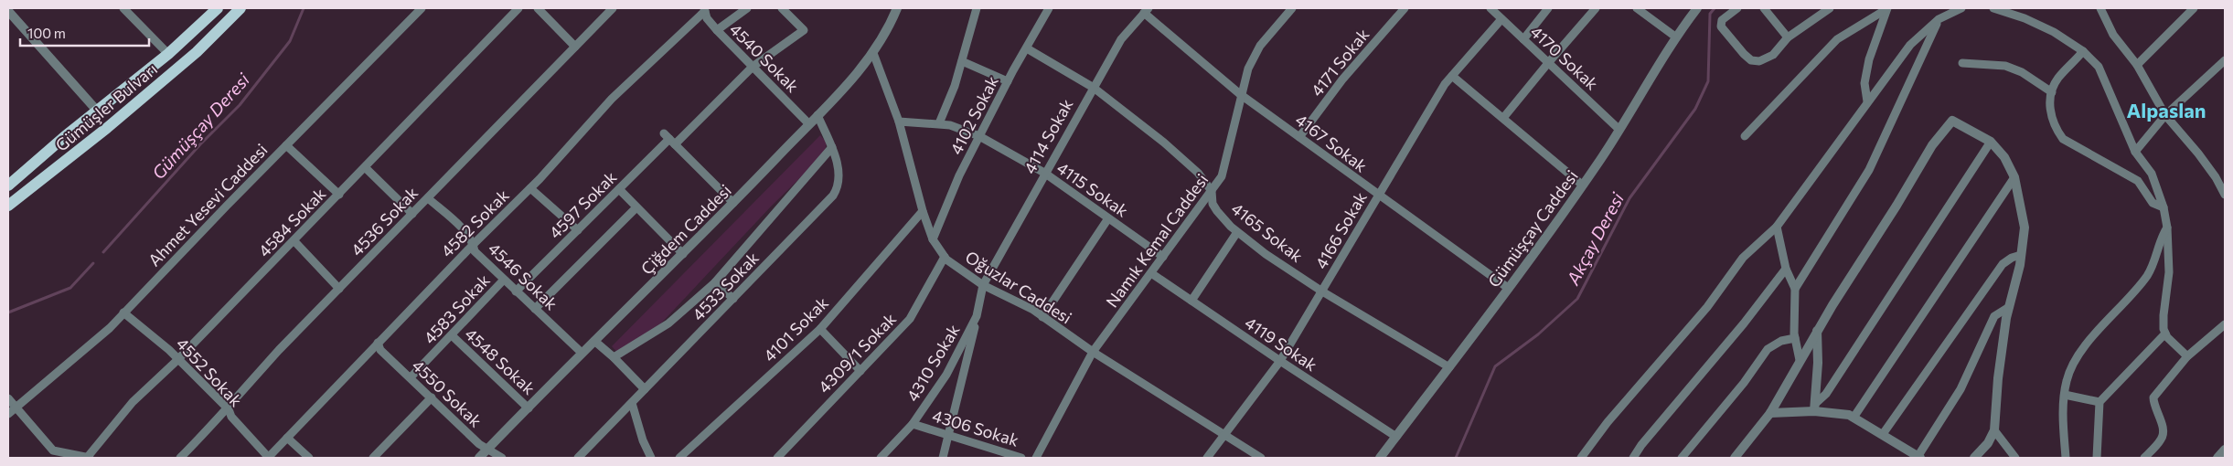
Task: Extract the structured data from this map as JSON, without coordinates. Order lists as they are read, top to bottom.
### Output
{
  "streets": {
    "main road": ["Gümüşler Bulvarı"],
    "street": [
      "4540 Sokak",
      "4170 Sokak",
      "4171 Sokak",
      "4102 Sokak",
      "4114 Sokak",
      "4167 Sokak",
      "4115 Sokak",
      "Ahmet Yesevi Caddesi",
      "4597 Sokak",
      "4536 Sokak",
      "4584 Sokak",
      "4582 Sokak",
      "Gümüşçay Caddesi",
      "Çiğdem Caddesi",
      "4166 Sokak",
      "4165 Sokak",
      "Namık Kemal Caddesi",
      "4546 Sokak",
      "4533 Sokak",
      "Oğuzlar Caddesi",
      "4583 Sokak",
      "4101 Sokak",
      "4119 Sokak",
      "4309/1 Sokak",
      "4548 Sokak",
      "4310 Sokak",
      "4552 Sokak",
      "4550 Sokak",
      "4306 Sokak"
    ]
  },
  "crossings": [
    ["4540 Sokak", "4597 Sokak"],
    ["4540 Sokak", "4582 Sokak"],
    ["4540 Sokak", "Çiğdem Caddesi"],
    ["4170 Sokak", "Gümüşçay Caddesi"],
    ["4170 Sokak", "4166 Sokak"],
    ["4171 Sokak", "4167 Sokak"],
    ["4102 Sokak", "4115 Sokak"],
    ["4102 Sokak", "4165 Sokak"],
    ["4102 Sokak", "Oğuzlar Caddesi"],
    ["4114 Sokak", "4167 Sokak"],
    ["4114 Sokak", "4115 Sokak"],
    ["4114 Sokak", "4165 Sokak"],
    ["4114 Sokak", "Oğuzlar Caddesi"],
    ["4114 Sokak", "4310 Sokak"],
    ["4167 Sokak", "Gümüşçay Caddesi"],
    ["4167 Sokak", "4166 Sokak"],
    ["4167 Sokak", "Namık Kemal Caddesi"],
    ["4115 Sokak", "Namık Kemal Caddesi"],
    ["4115 Sokak", "Oğuzlar Caddesi"],
    ["Ahmet Yesevi Caddesi", "4552 Sokak"],
    ["4597 Sokak", "4546 Sokak"],
    ["4536 Sokak", "4546 Sokak"],
    ["4536 Sokak", "4552 Sokak"],
    ["4584 Sokak", "4552 Sokak"],
    ["4582 Sokak", "4546 Sokak"],
    ["4582 Sokak", "4552 Sokak"],
    ["4582 Sokak", "4550 Sokak"],
    ["Gümüşçay Caddesi", "4165 Sokak"],
    ["Gümüşçay Caddesi", "4119 Sokak"],
    ["Çiğdem Caddesi", "4546 Sokak"],
    ["Çiğdem Caddesi", "4533 Sokak"],
    ["Çiğdem Caddesi", "Oğuzlar Caddesi"],
    ["Çiğdem Caddesi", "4548 Sokak"],
    ["Çiğdem Caddesi", "4550 Sokak"],
    ["4166 Sokak", "4165 Sokak"],
    ["4166 Sokak", "Oğuzlar Caddesi"],
    ["4166 Sokak", "4119 Sokak"],
    ["4165 Sokak", "Namık Kemal Caddesi"],
    ["Namık Kemal Caddesi", "Oğuzlar Caddesi"],
    ["Namık Kemal Caddesi", "4119 Sokak"],
    ["4546 Sokak", "4583 Sokak"],
    ["Oğuzlar Caddesi", "4101 Sokak"],
    ["Oğuzlar Caddesi", "4309/1 Sokak"],
    ["Oğuzlar Caddesi", "4310 Sokak"],
    ["4583 Sokak", "4548 Sokak"],
    ["4583 Sokak", "4550 Sokak"],
    ["4310 Sokak", "4306 Sokak"]
  ],
  "districts": ["Alpaslan"],
  "water": ["Gümüşçay Deresi", "Akçay Deresi"],
  "scale_bar": "100 m"
}
